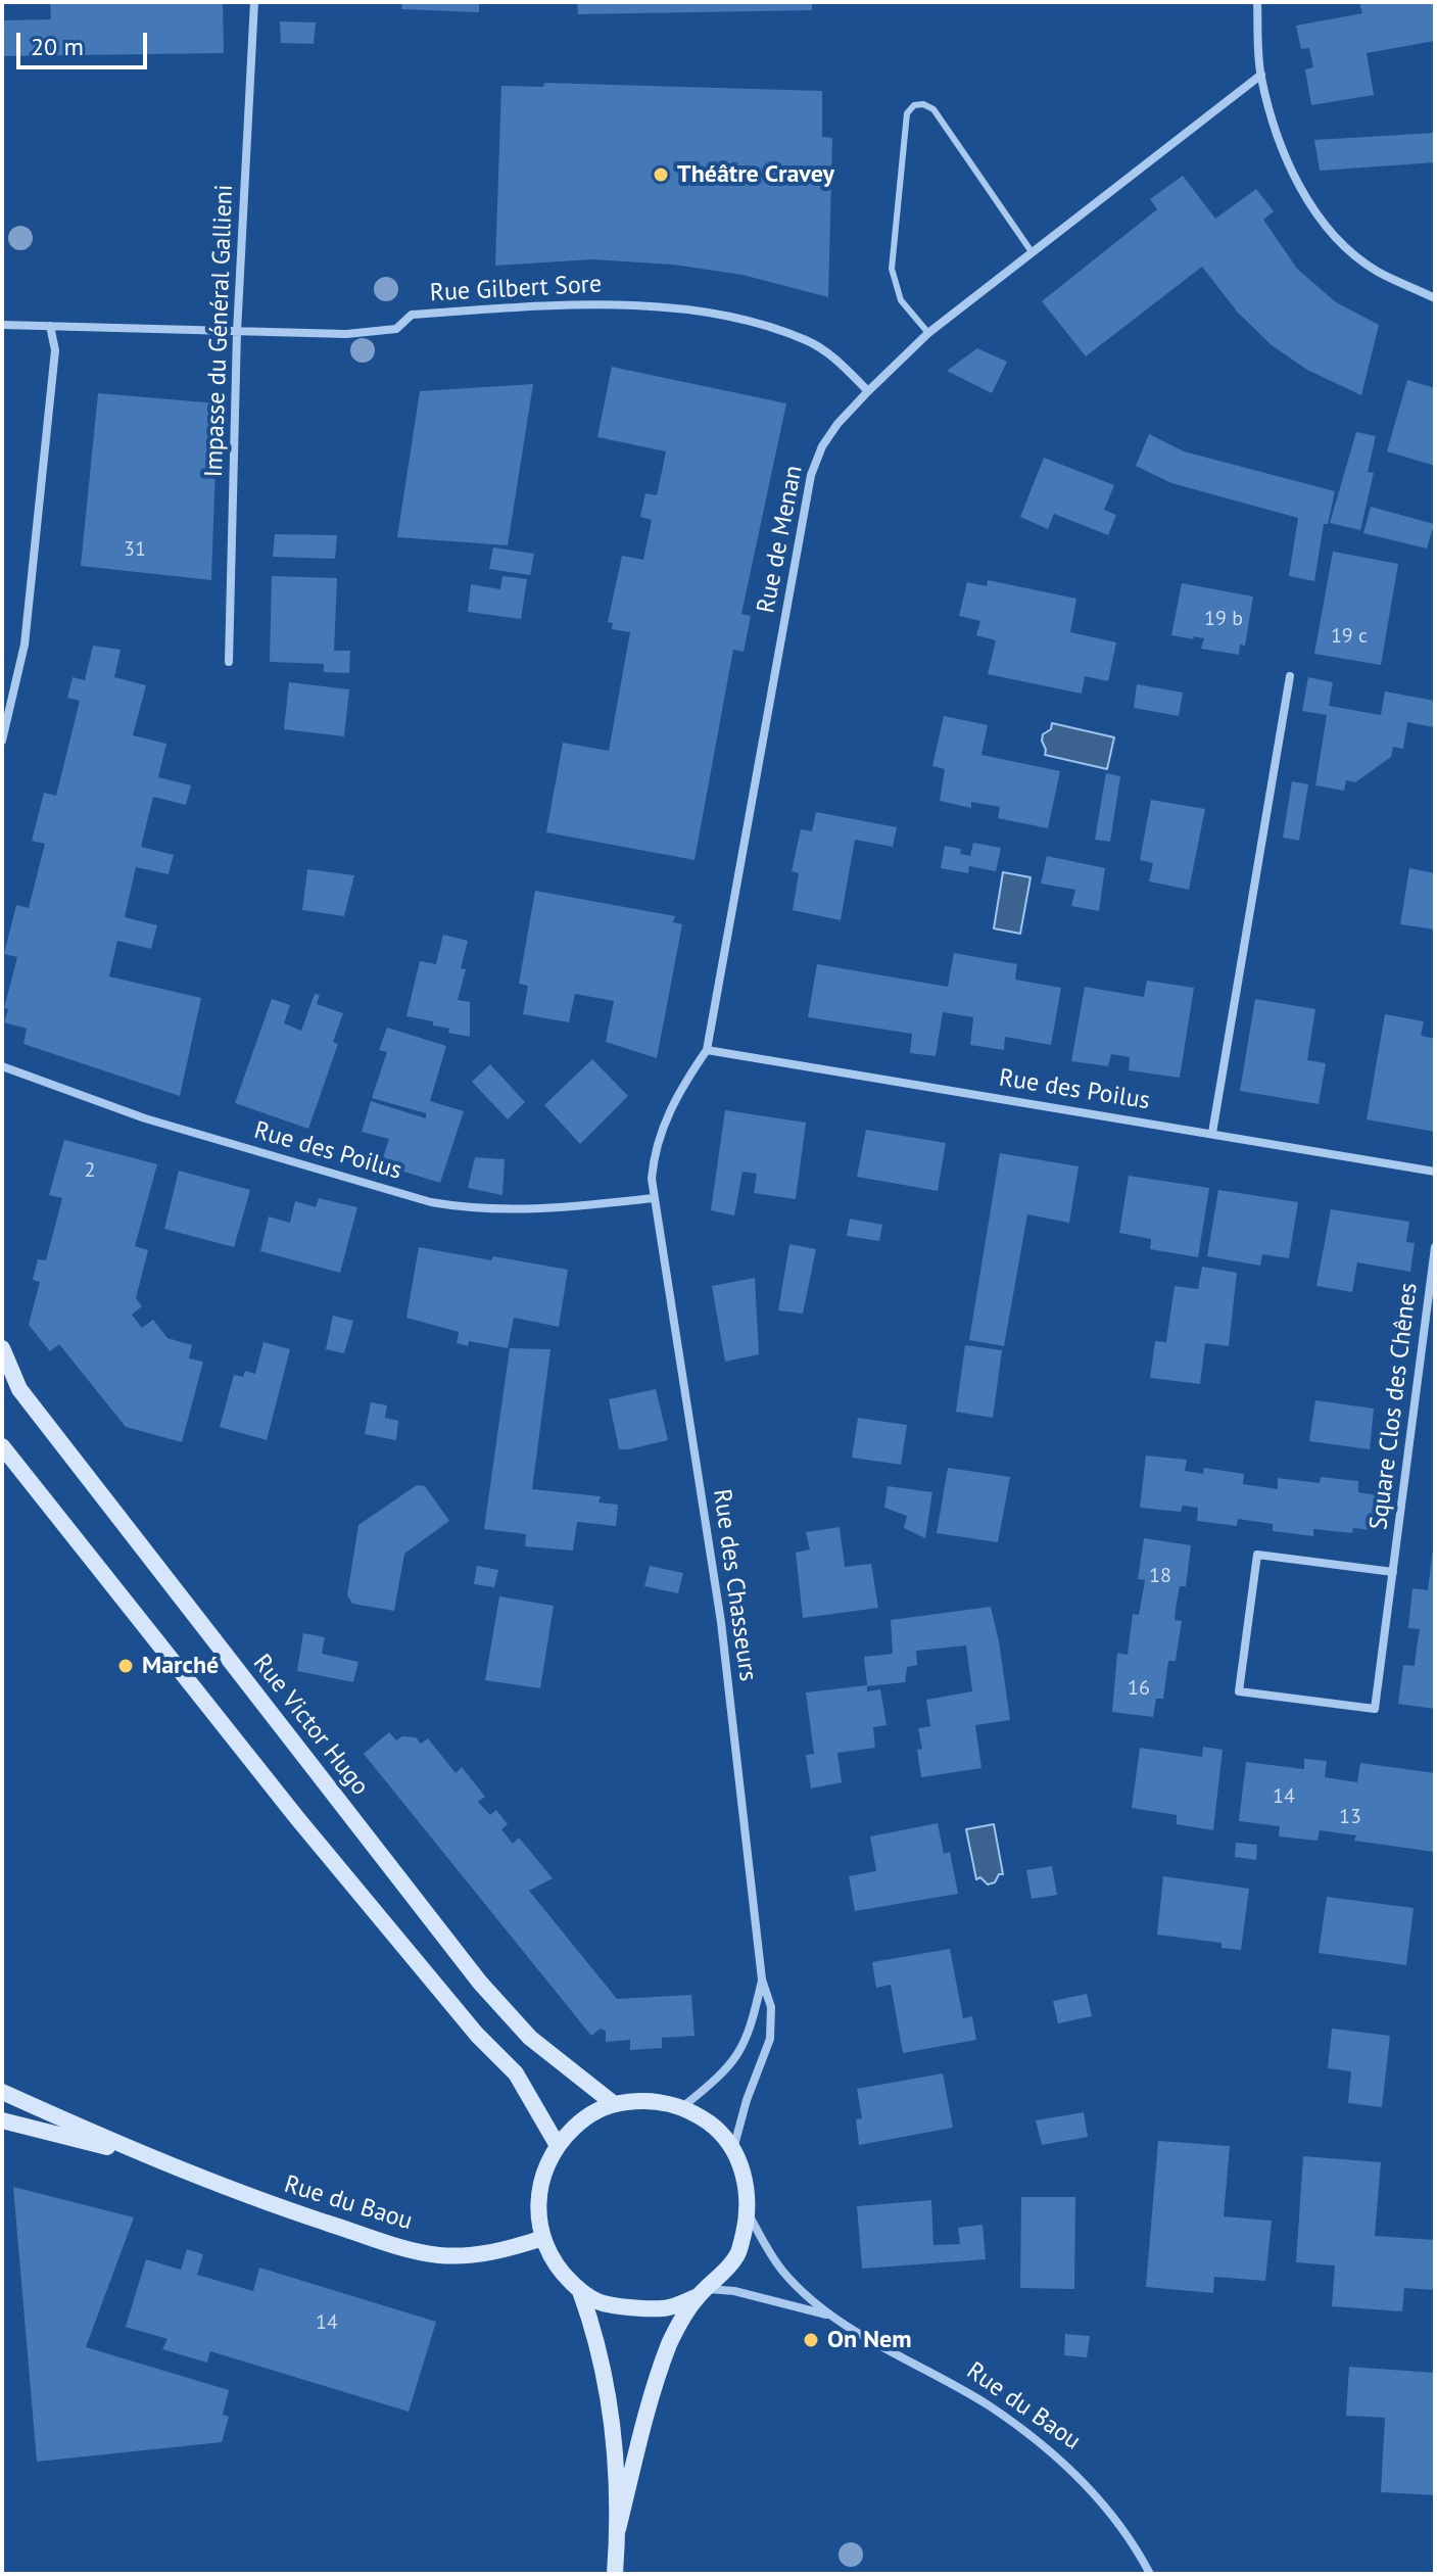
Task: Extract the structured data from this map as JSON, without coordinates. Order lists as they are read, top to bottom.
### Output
{
  "streets": {
    "street": [
      "Rue Gilbert Sore",
      "Impasse du Général Gallieni",
      "Rue de Menan",
      "Rue des Poilus",
      "Square Clos des Chênes",
      "Rue des Chasseurs",
      "Rue Victor Hugo",
      "Rue du Baou"
    ]
  },
  "crossings": [
    ["Rue Gilbert Sore", "Impasse du Général Gallieni"],
    ["Rue Gilbert Sore", "Rue de Menan"],
    ["Rue de Menan", "Rue des Poilus"],
    ["Rue de Menan", "Rue des Chasseurs"],
    ["Rue des Poilus", "Rue des Chasseurs"],
    ["Rue des Chasseurs", "Rue Victor Hugo"],
    ["Rue des Chasseurs", "Rue du Baou"],
    ["Rue Victor Hugo", "Rue du Baou"]
  ],
  "places": ["Théâtre Cravey", "Marché", "On Nem"],
  "house_numbers": [
    "31",
    "19 b",
    "19 c",
    "2",
    "18",
    "16",
    "14",
    "13",
    "14"
  ],
  "scale_bar": "20 m"
}
